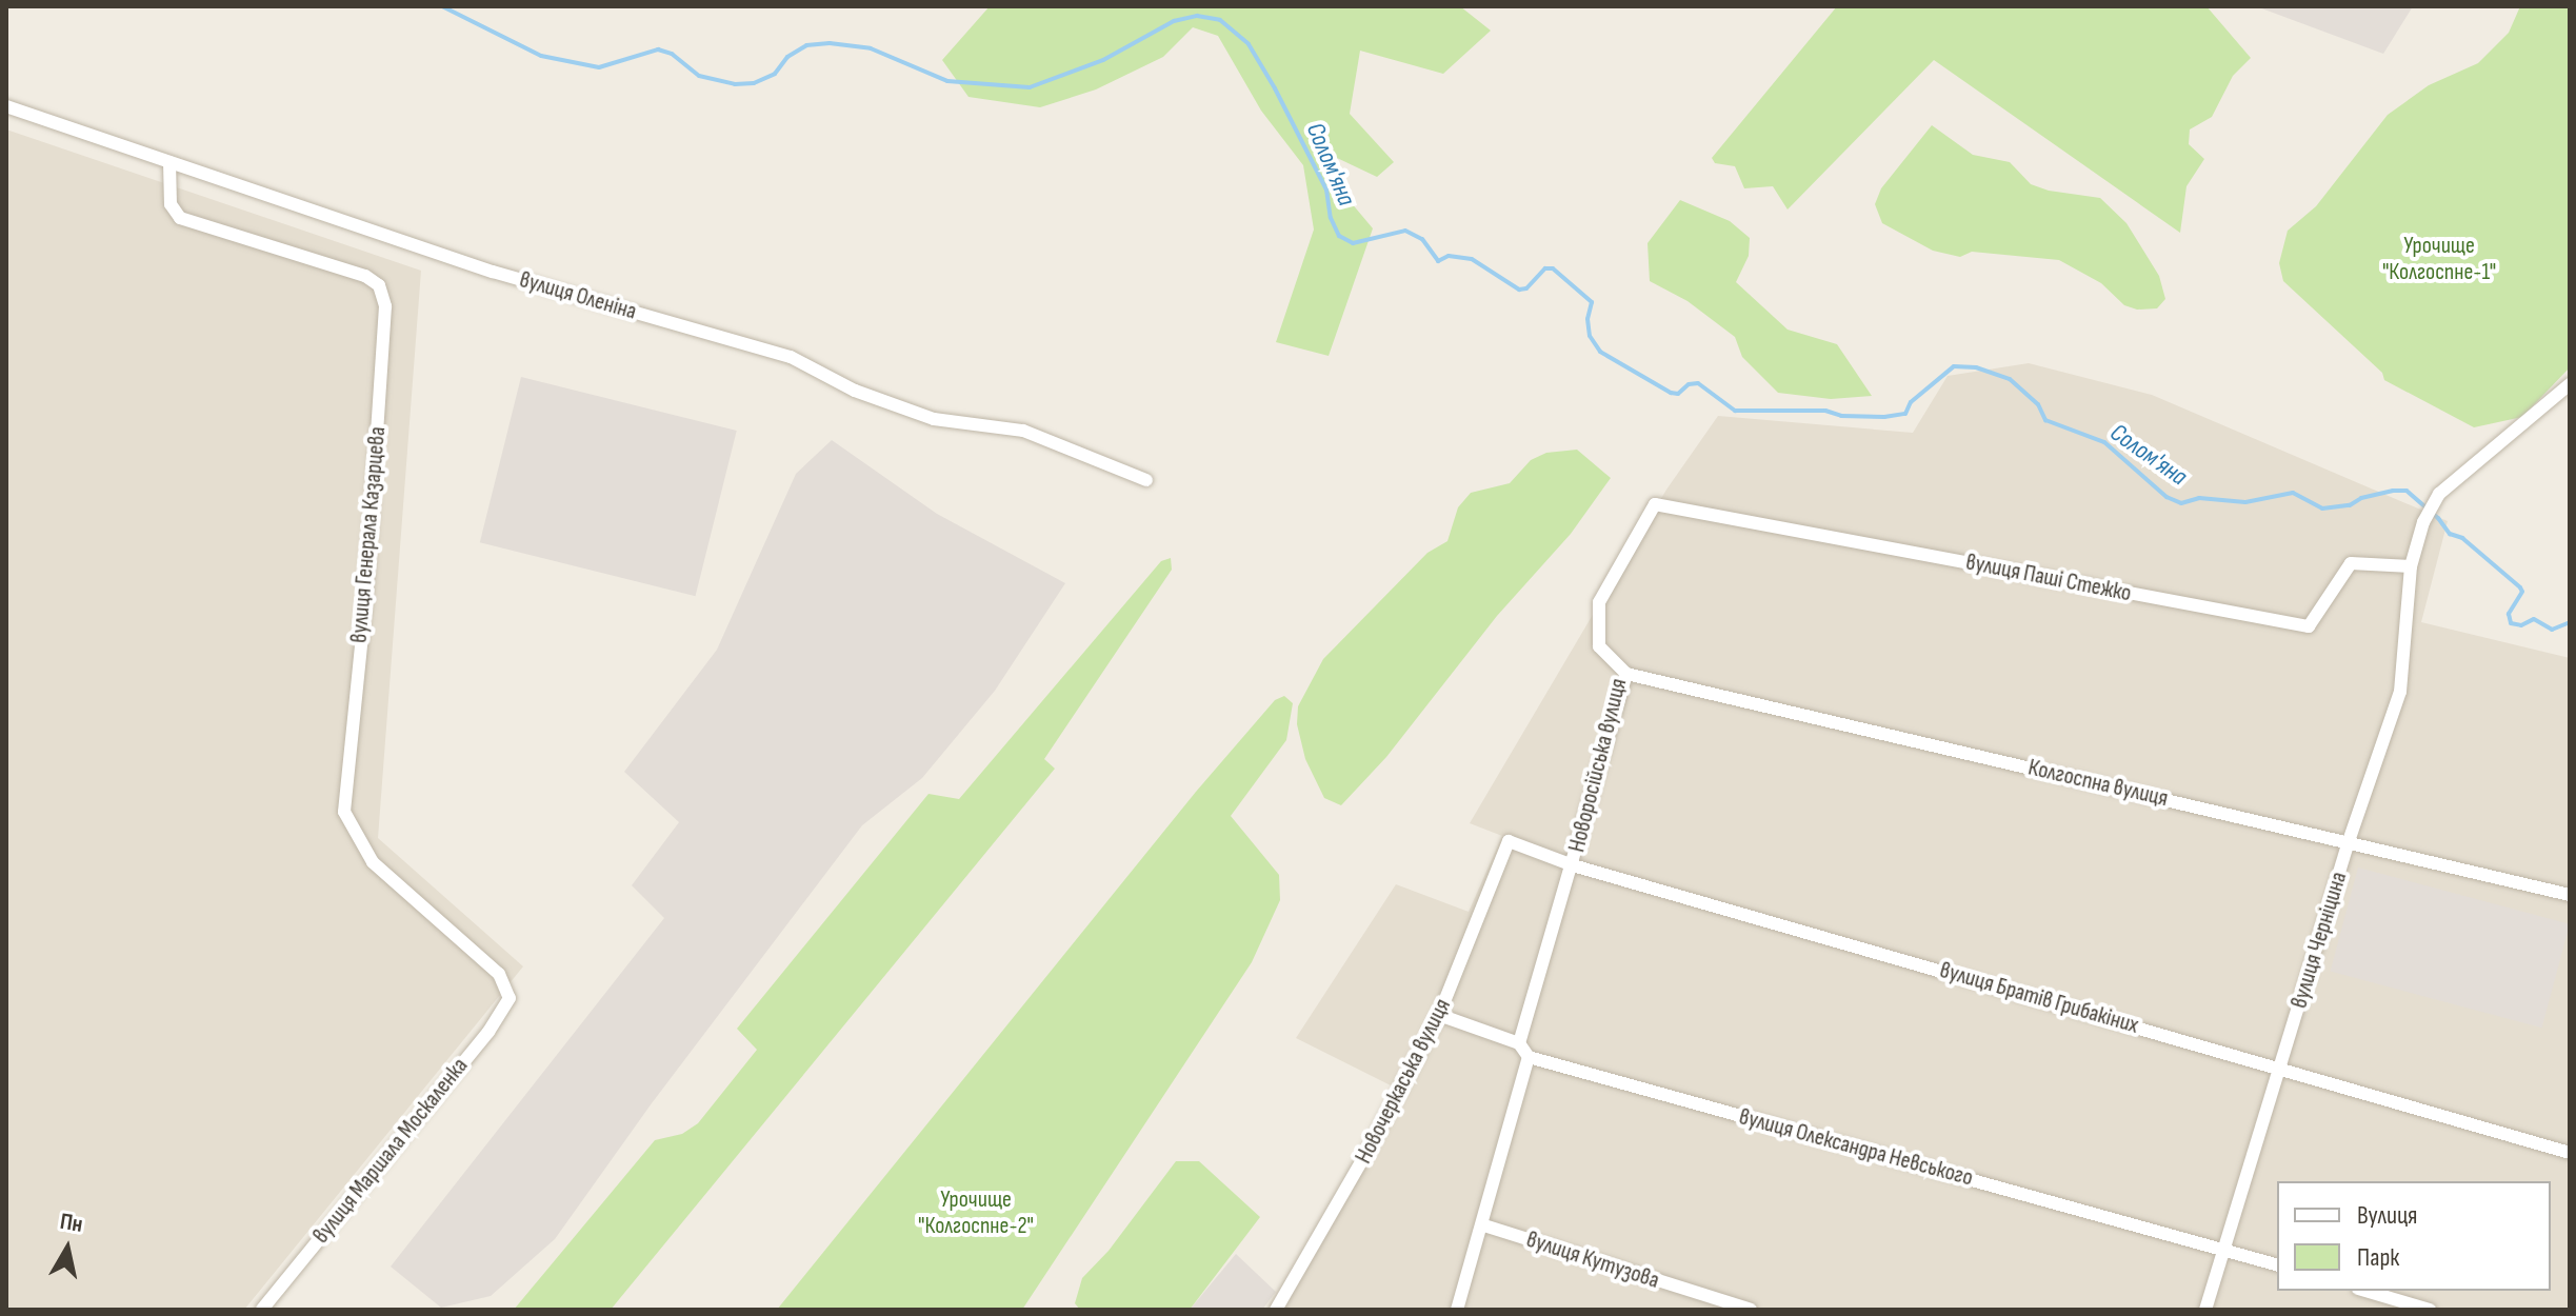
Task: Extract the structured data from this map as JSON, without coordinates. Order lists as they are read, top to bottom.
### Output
{
  "streets": {
    "street": [
      "вулиця Оленіна",
      "вулиця Генерала Казарцева",
      "вулиця Паші Стежко",
      "Новоросійська вулиця",
      "Колгоспна вулиця",
      "вулиця Черніцина",
      "вулиця Братів Грибакіних",
      "Новочеркаська вулиця",
      "вулиця Олександра Невського",
      "вулиця Маршала Москаленка",
      "вулиця Кутузова"
    ]
  },
  "crossings": [
    ["вулиця Оленіна", "вулиця Генерала Казарцева"],
    ["вулиця Генерала Казарцева", "вулиця Маршала Москаленка"],
    ["вулиця Паші Стежко", "Новоросійська вулиця"],
    ["вулиця Паші Стежко", "вулиця Черніцина"],
    ["Новоросійська вулиця", "Колгоспна вулиця"],
    ["Новоросійська вулиця", "вулиця Братів Грибакіних"],
    ["Колгоспна вулиця", "вулиця Черніцина"],
    ["вулиця Черніцина", "вулиця Братів Грибакіних"],
    ["вулиця Черніцина", "вулиця Олександра Невського"],
    ["вулиця Братів Грибакіних", "Новочеркаська вулиця"]
  ],
  "water": ["Солом'яна"],
  "parks": ["Урочище \"Колгоспне-1\"", "Урочище \"Колгоспне-2\""],
  "legend": ["Вулиця", "Парк"],
  "north": "top"
}
